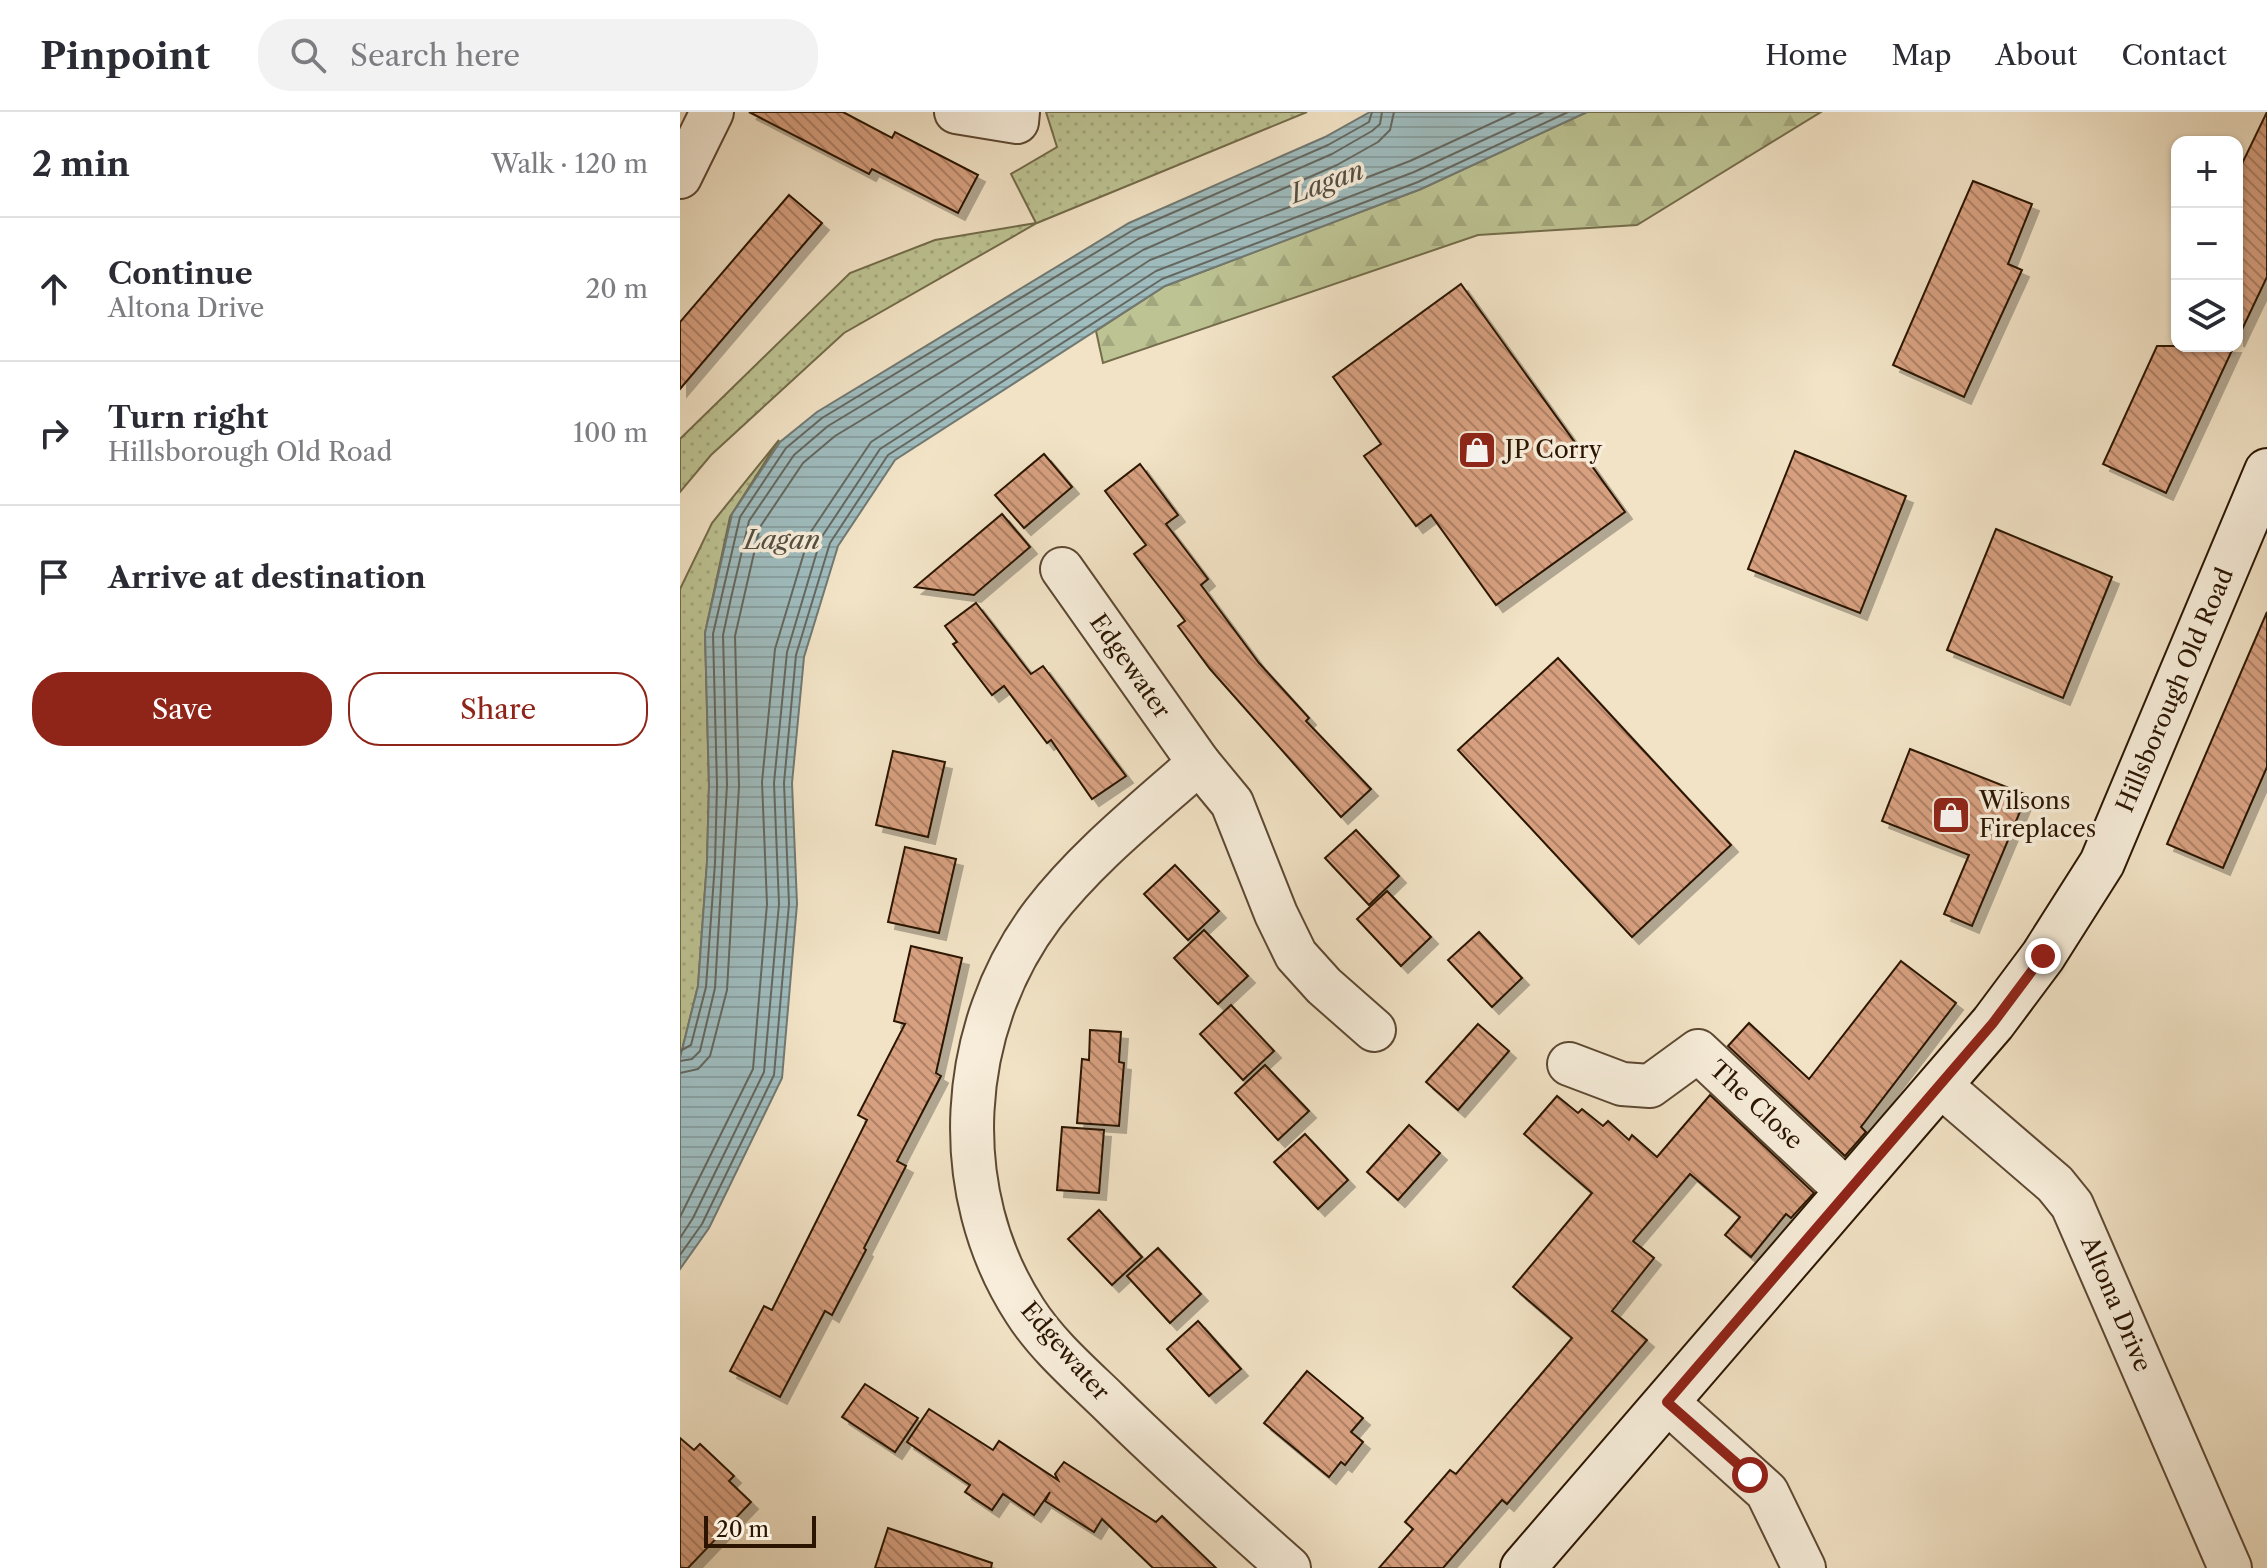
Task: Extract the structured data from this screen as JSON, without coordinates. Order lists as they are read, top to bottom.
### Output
{
  "streets": {
    "street": [
      "Edgewater",
      "Hillsborough Old Road",
      "The Close",
      "Altona Drive"
    ]
  },
  "crossings": [
    ["Hillsborough Old Road", "The Close"],
    ["Hillsborough Old Road", "Altona Drive"]
  ],
  "water": ["Lagan"],
  "places": {
    "shop": ["JP Corry", "Wilsons Fireplaces"]
  },
  "scale_bar": "20 m",
  "page": {
    "header": "Pinpoint",
    "search": "Search here",
    "nav": [
      "Home",
      "Map",
      "About",
      "Contact"
    ],
    "heading": ["2 min", "Walk · 120 m"],
    "map_buttons": ["+", "−"],
    "list": [
      ["Continue", "Altona Drive", "20 m"],
      ["Turn right", "Hillsborough Old Road", "100 m"],
      "Arrive at destination"
    ],
    "buttons": ["Save", "Share"],
    "scale": "20 m"
  }
}
